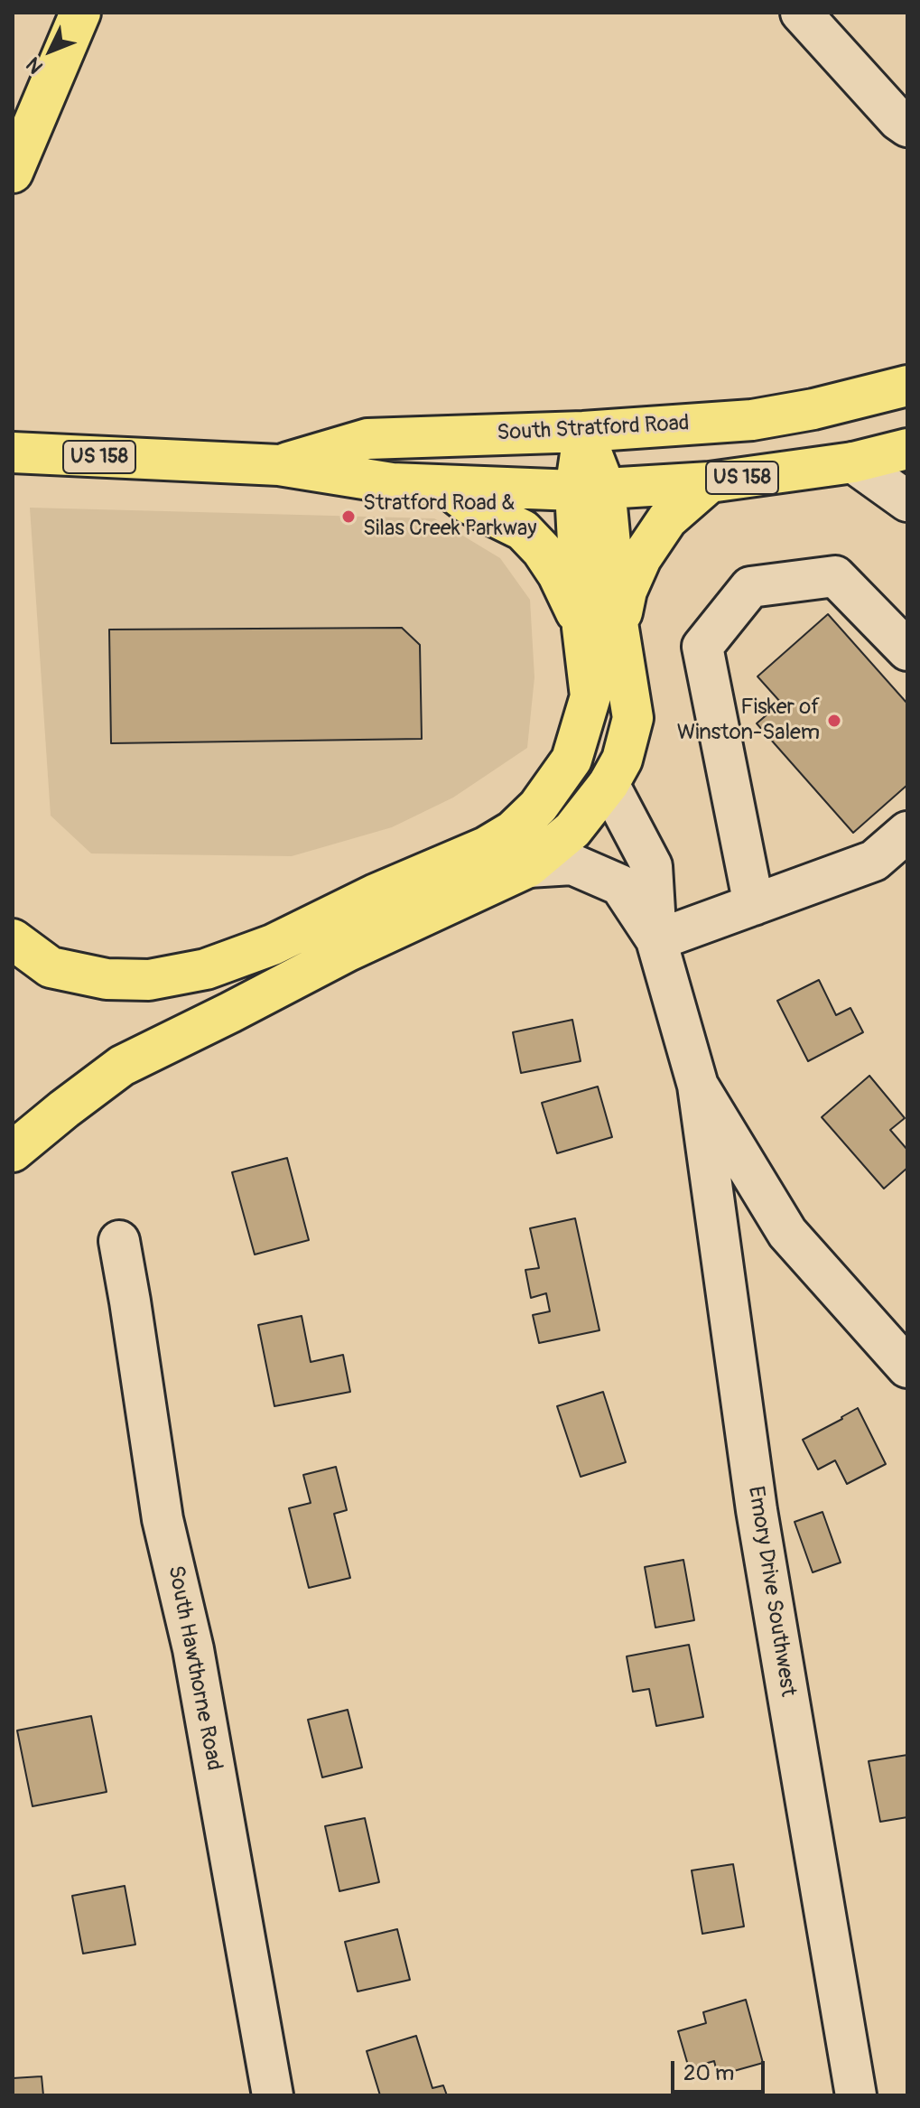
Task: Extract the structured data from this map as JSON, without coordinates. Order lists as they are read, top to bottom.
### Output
{
  "streets": {
    "main road": ["South Stratford Road", "US 158"],
    "street": ["Emory Drive Southwest", "South Hawthorne Road"]
  },
  "places": ["Stratford Road & Silas Creek Parkway", "Fisker of Winston-Salem"],
  "scale_bar": "20 m",
  "north": "bottom left"
}
